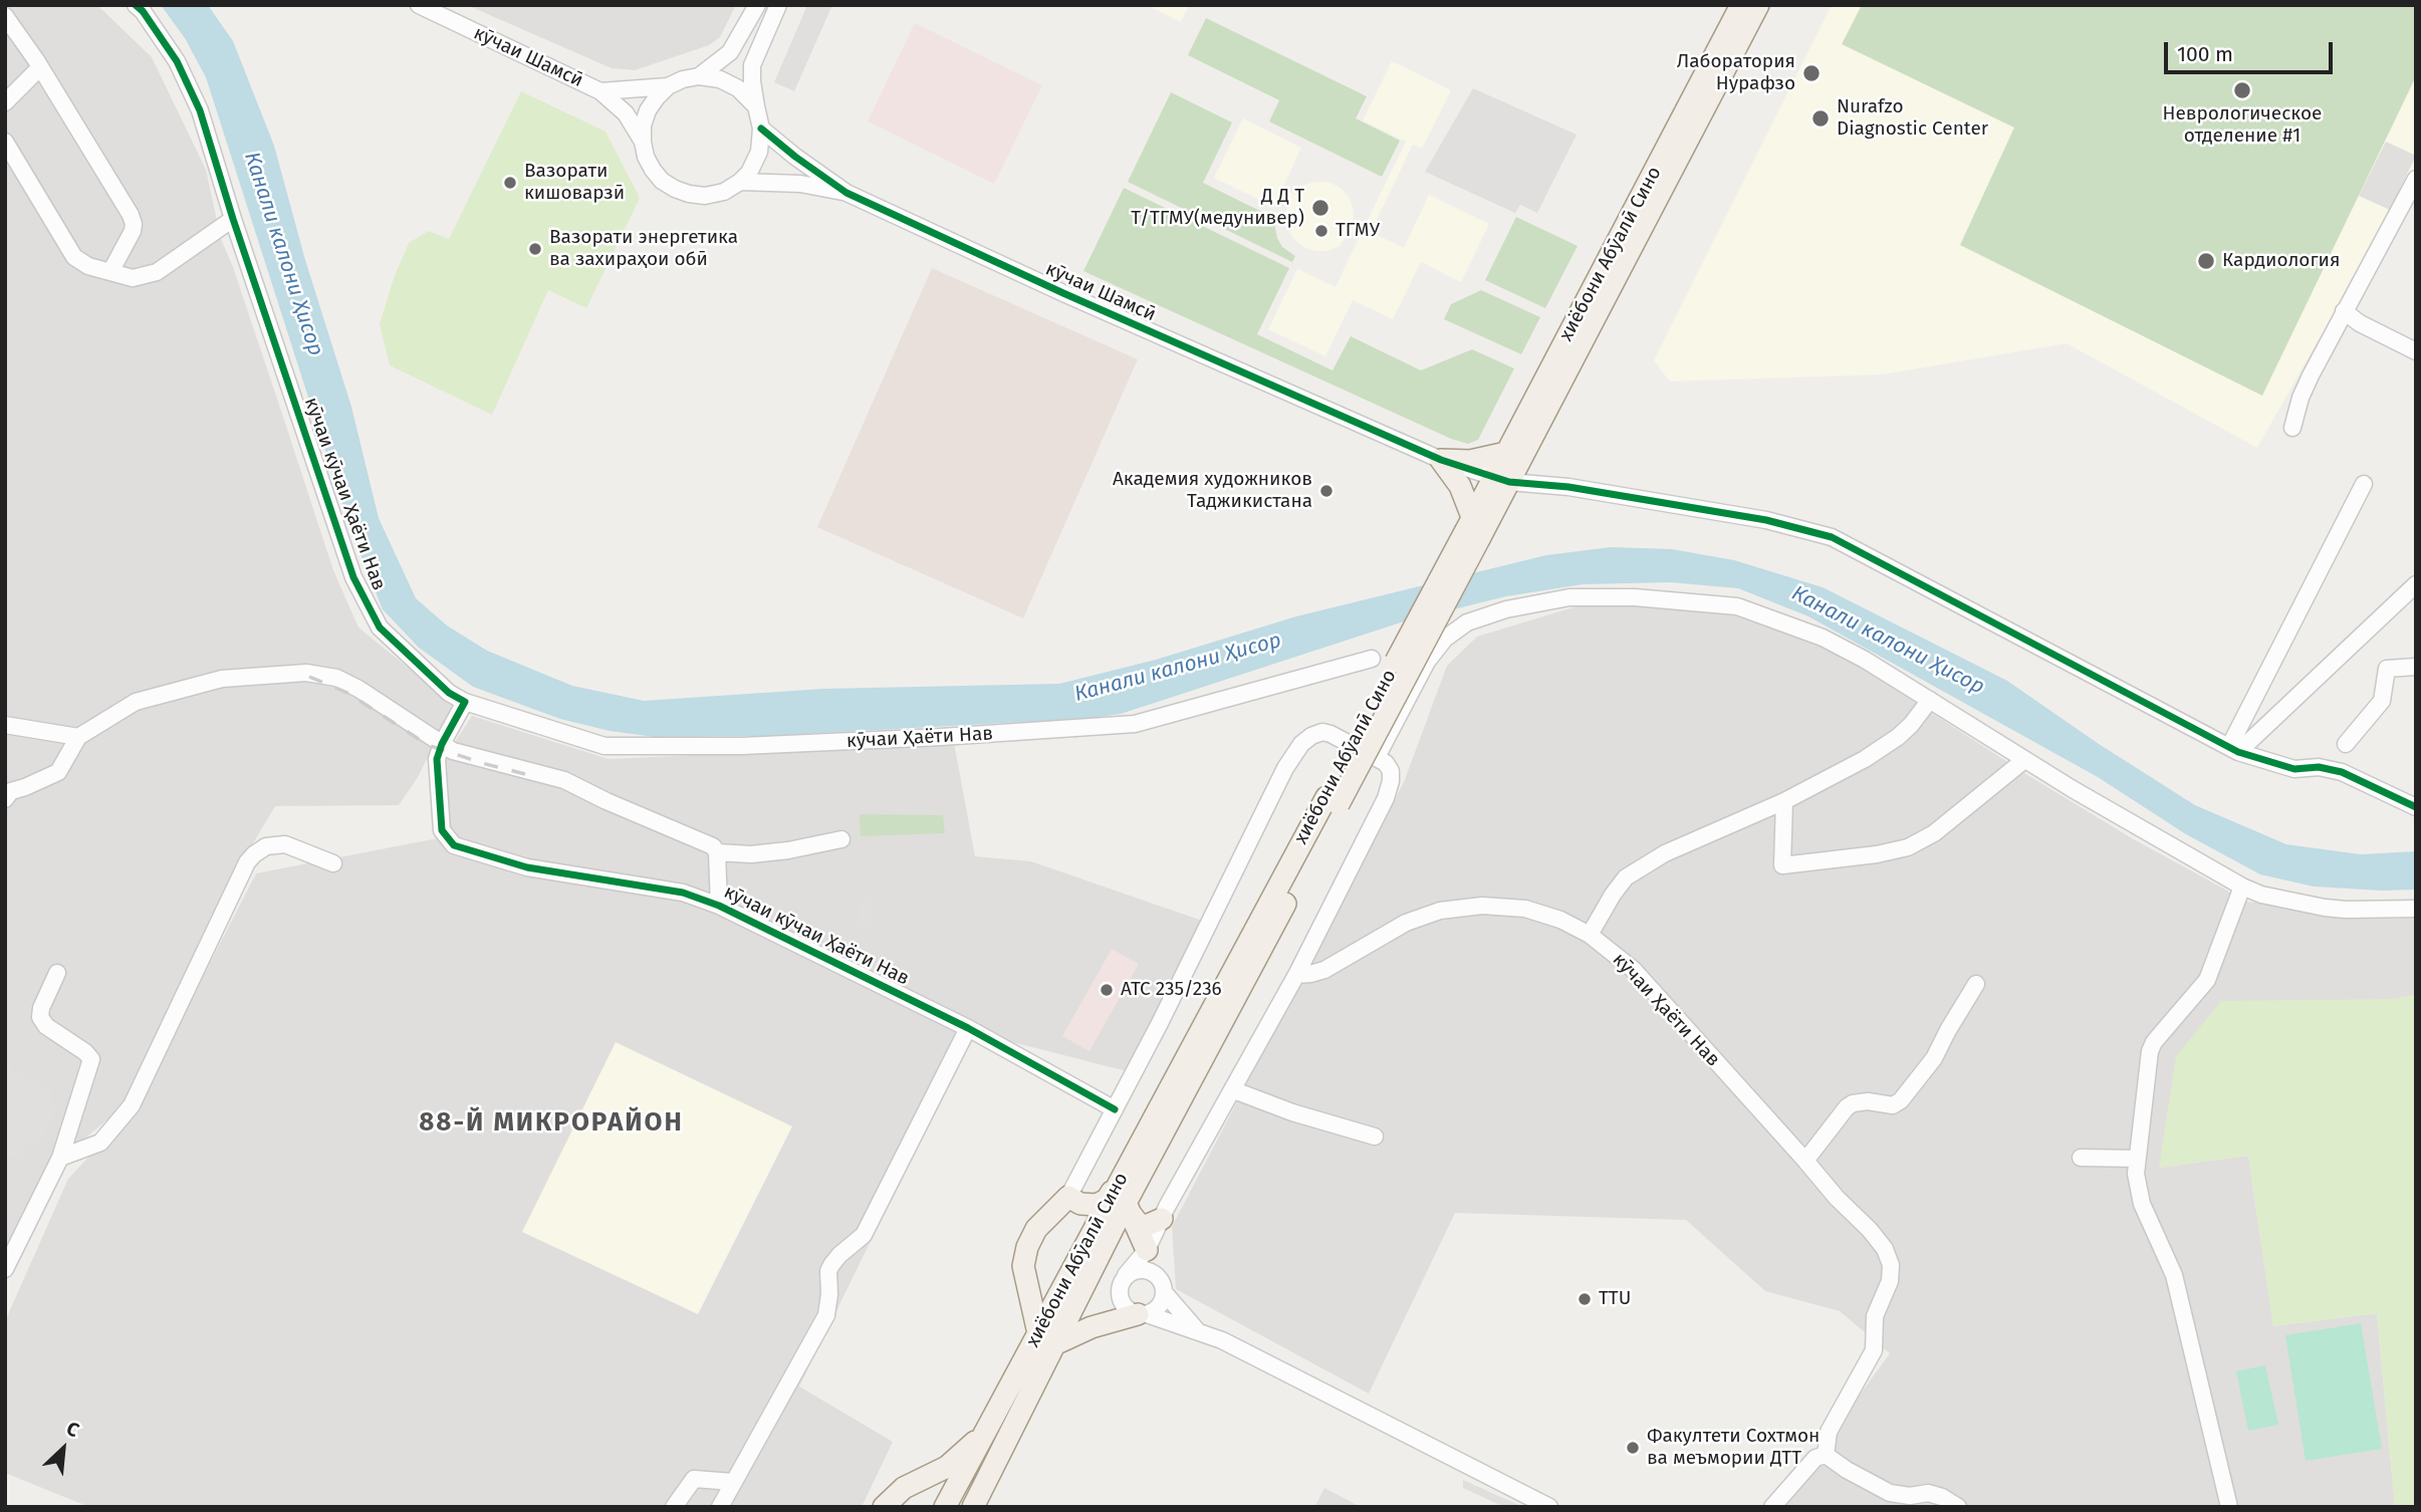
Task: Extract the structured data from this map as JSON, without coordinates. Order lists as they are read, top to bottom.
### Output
{
  "streets": {
    "main road": ["хиёбони Абӯалӣ Сино"],
    "street": ["кӯчаи Шамсӣ", "кӯчаи кӯчаи Ҳаёти Нав", "кӯчаи Ҳаёти Нав"]
  },
  "crossings": [
    ["кӯчаи Шамсӣ", "хиёбони Абӯалӣ Сино"],
    ["кӯчаи кӯчаи Ҳаёти Нав", "кӯчаи Ҳаёти Нав"]
  ],
  "districts": ["88-Й МИКРОРАЙОН"],
  "water": ["Канали калони Ҳисор"],
  "places": [
    "Лаборатория Нурафзо",
    "Неврологическое отделение #1",
    "Nurafzo Diagnostic Center",
    "Вазорати кишоварзӣ",
    "Д Д Т Т/ТГМУ(медунивер)",
    "ТГМУ",
    "Вазорати энергетика ва захираҳои обӣ",
    "Кардиология",
    "Академия художников Таджикистана",
    "АТС 235/236",
    "TTU",
    "Факултети Сохтмон ва меъмории ДТТ"
  ],
  "scale_bar": "100 m",
  "north": "top right"
}
